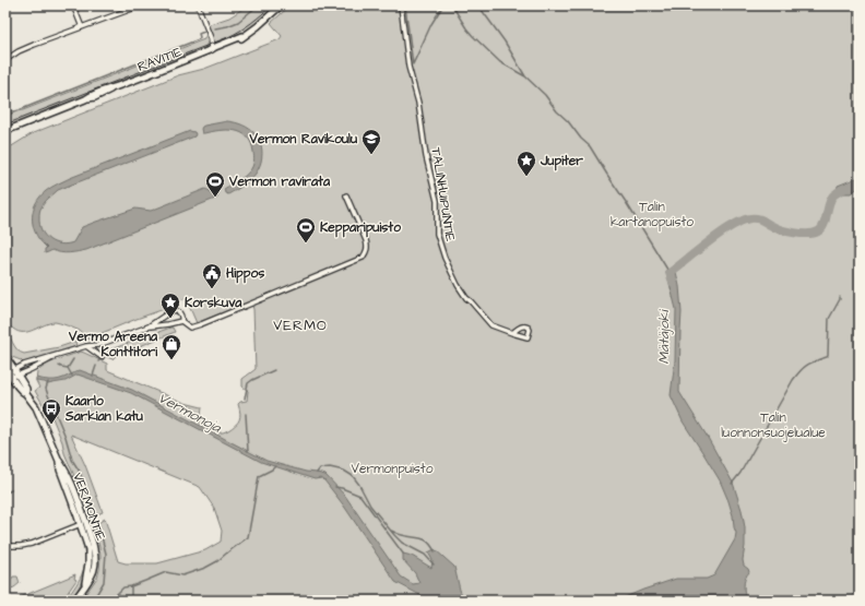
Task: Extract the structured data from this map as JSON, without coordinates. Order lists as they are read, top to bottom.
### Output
{
  "streets": {
    "street": ["RAVITIE", "TALINHUIPUNTIE", "VERMONTIE"]
  },
  "districts": ["VERMO"],
  "water": ["Mätäjoki", "Vermonoja"],
  "parks": ["Talin kartanopuisto", "Talin luonnonsuojelualue", "Vermonpuisto"],
  "places": {
    "school or university": ["Vermon Ravikoulu"],
    "place": ["Jupiter", "Korskuva"],
    "sports": ["Vermon ravirata", "Kepparipuisto"],
    "public building": ["Hippos"],
    "shop": ["Vermo Areena Konttitori"],
    "bus stop": ["Kaarlo Sarkian katu"]
  }
}
